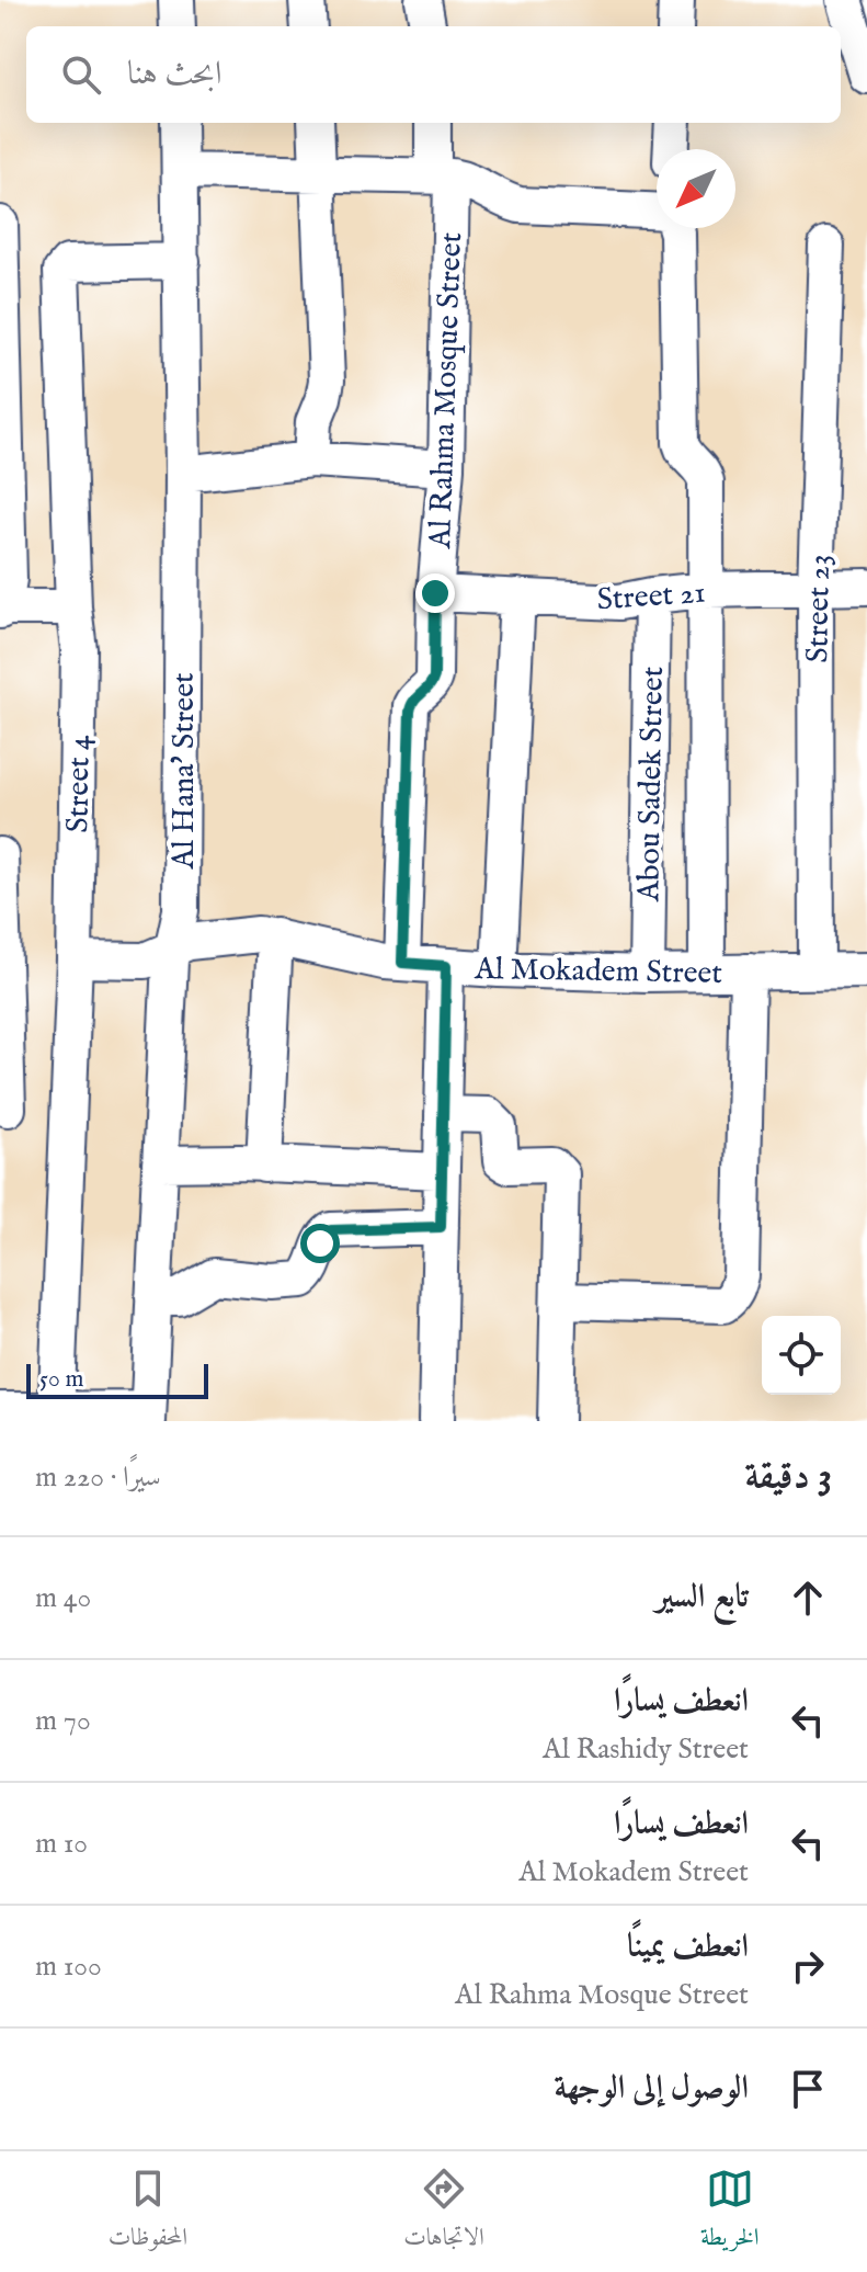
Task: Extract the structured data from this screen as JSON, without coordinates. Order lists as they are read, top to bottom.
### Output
{
  "streets": {
    "street": [
      "Al Rahma Mosque Street",
      "Street 21",
      "Street 23",
      "Al Hana' Street",
      "Street 4",
      "Abou Sadek Street",
      "Al Mokadem Street"
    ]
  },
  "crossings": [
    ["Al Rahma Mosque Street", "Street 21"],
    ["Al Rahma Mosque Street", "Al Mokadem Street"],
    ["Street 21", "Street 23"],
    ["Street 21", "Abou Sadek Street"],
    ["Street 23", "Al Mokadem Street"],
    ["Al Hana' Street", "Street 4"],
    ["Al Hana' Street", "Al Mokadem Street"],
    ["Street 4", "Al Mokadem Street"],
    ["Abou Sadek Street", "Al Mokadem Street"]
  ],
  "scale_bar": "50 m",
  "north": "bottom left",
  "page": {
    "search": "ابحث هنا",
    "scale": "50 m",
    "heading": ["3 دقيقة", "سيرًا · 220 m"],
    "list": [
      ["تابع السير", "40 m"],
      ["انعطف يسارًا", "Al Rashidy Street", "70 m"],
      ["انعطف يسارًا", "Al Mokadem Street", "10 m"],
      ["انعطف يمينًا", "Al Rahma Mosque Street", "100 m"],
      "الوصول إلى الوجهة"
    ],
    "nav": ["الخريطة", "الاتجاهات", "المحفوظات"]
  }
}
